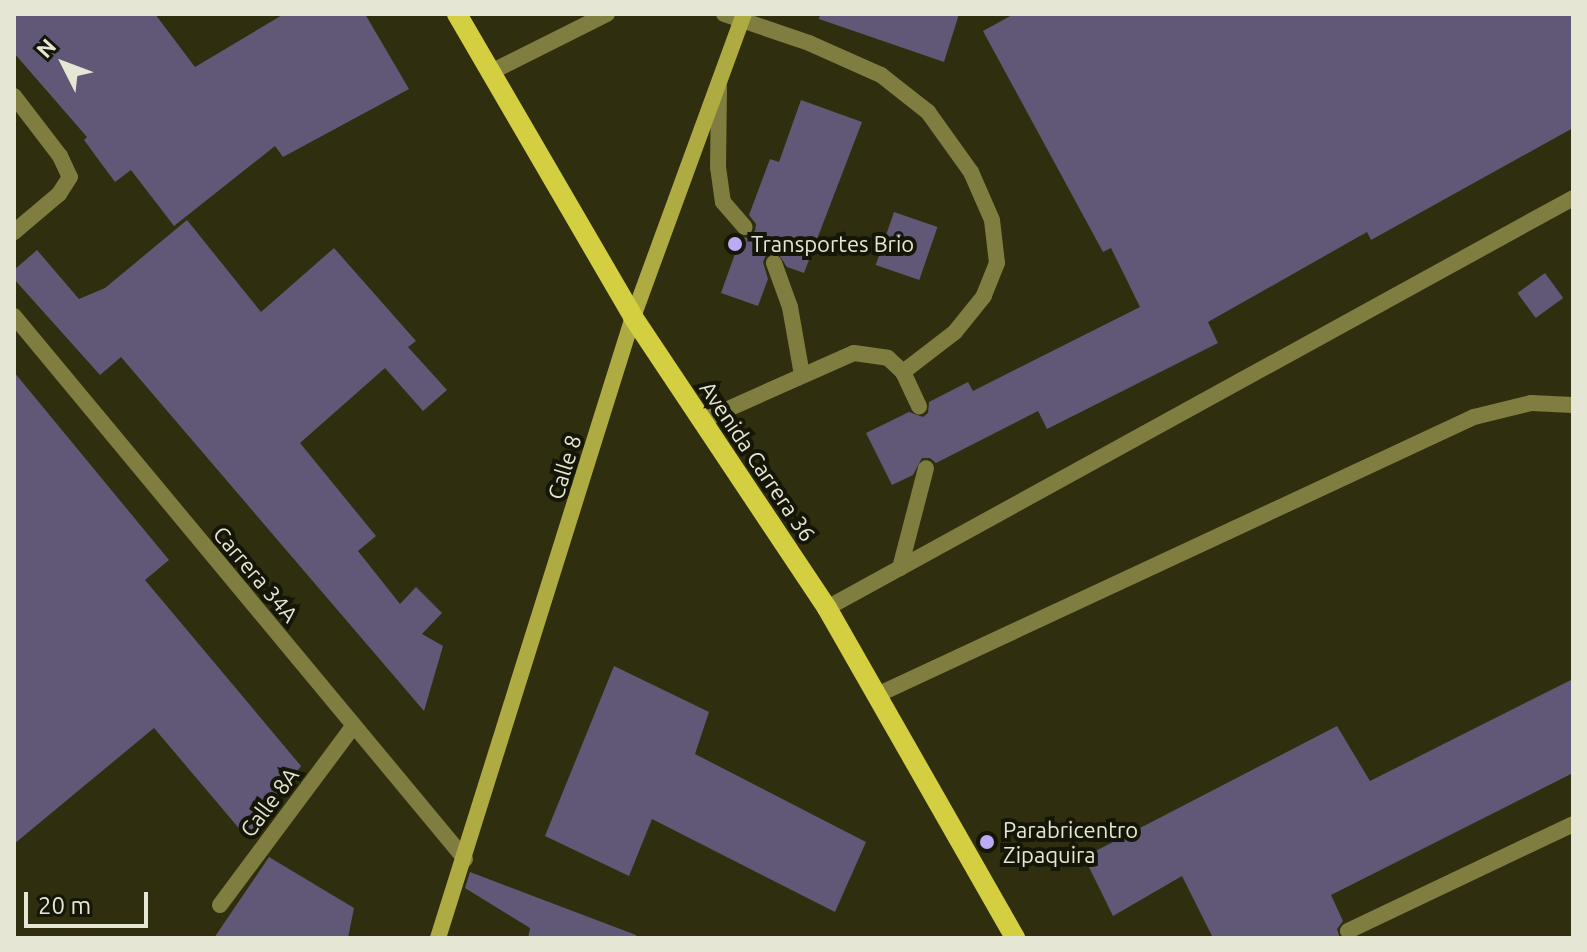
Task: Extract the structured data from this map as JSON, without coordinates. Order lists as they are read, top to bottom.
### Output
{
  "streets": {
    "main road": ["Avenida Carrera 36", "Calle 8"],
    "street": ["Carrera 34A", "Calle 8A"]
  },
  "crossings": [
    ["Avenida Carrera 36", "Calle 8"],
    ["Calle 8", "Carrera 34A"],
    ["Carrera 34A", "Calle 8A"]
  ],
  "places": ["Transportes Brio", "Parabricentro Zipaquira"],
  "scale_bar": "20 m",
  "north": "top left"
}
